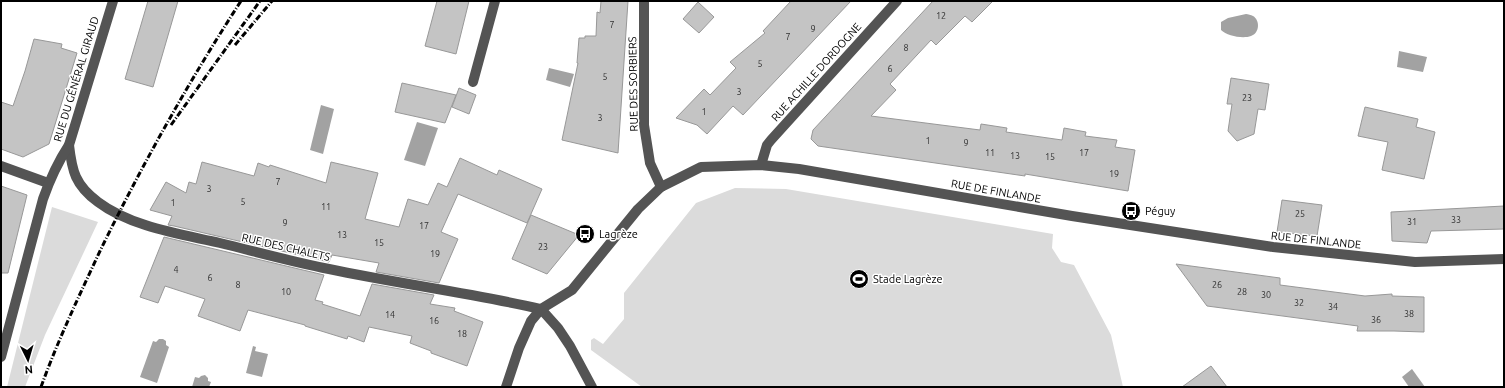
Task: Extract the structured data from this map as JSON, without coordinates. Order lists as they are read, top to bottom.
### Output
{
  "streets": {
    "street": [
      "RUE ACHILLE DORDOGNE",
      "RUE DU GÉNÉRAL GIRAUD",
      "RUE DES SORBIERS",
      "RUE DE FINLANDE",
      "RUE DES CHALETS"
    ]
  },
  "crossings": [
    ["RUE ACHILLE DORDOGNE", "RUE DE FINLANDE"],
    ["RUE DU GÉNÉRAL GIRAUD", "RUE DES CHALETS"],
    ["RUE DES SORBIERS", "RUE DE FINLANDE"],
    ["RUE DE FINLANDE", "RUE DES CHALETS"]
  ],
  "places": {
    "bus stop": ["Péguy", "Lagrèze"],
    "sports": ["Stade Lagrèze"]
  },
  "house_numbers": [
    "12",
    "7",
    "9",
    "7",
    "8",
    "5",
    "6",
    "5",
    "3",
    "23",
    "1",
    "3",
    "1",
    "9",
    "11",
    "17",
    "13",
    "15",
    "19",
    "7",
    "3",
    "5",
    "1",
    "11",
    "25",
    "33",
    "31",
    "9",
    "17",
    "13",
    "15",
    "23",
    "19",
    "4",
    "6",
    "8",
    "26",
    "10",
    "28",
    "30",
    "32",
    "34",
    "38",
    "14",
    "36",
    "16",
    "18"
  ],
  "north": "bottom"
}
